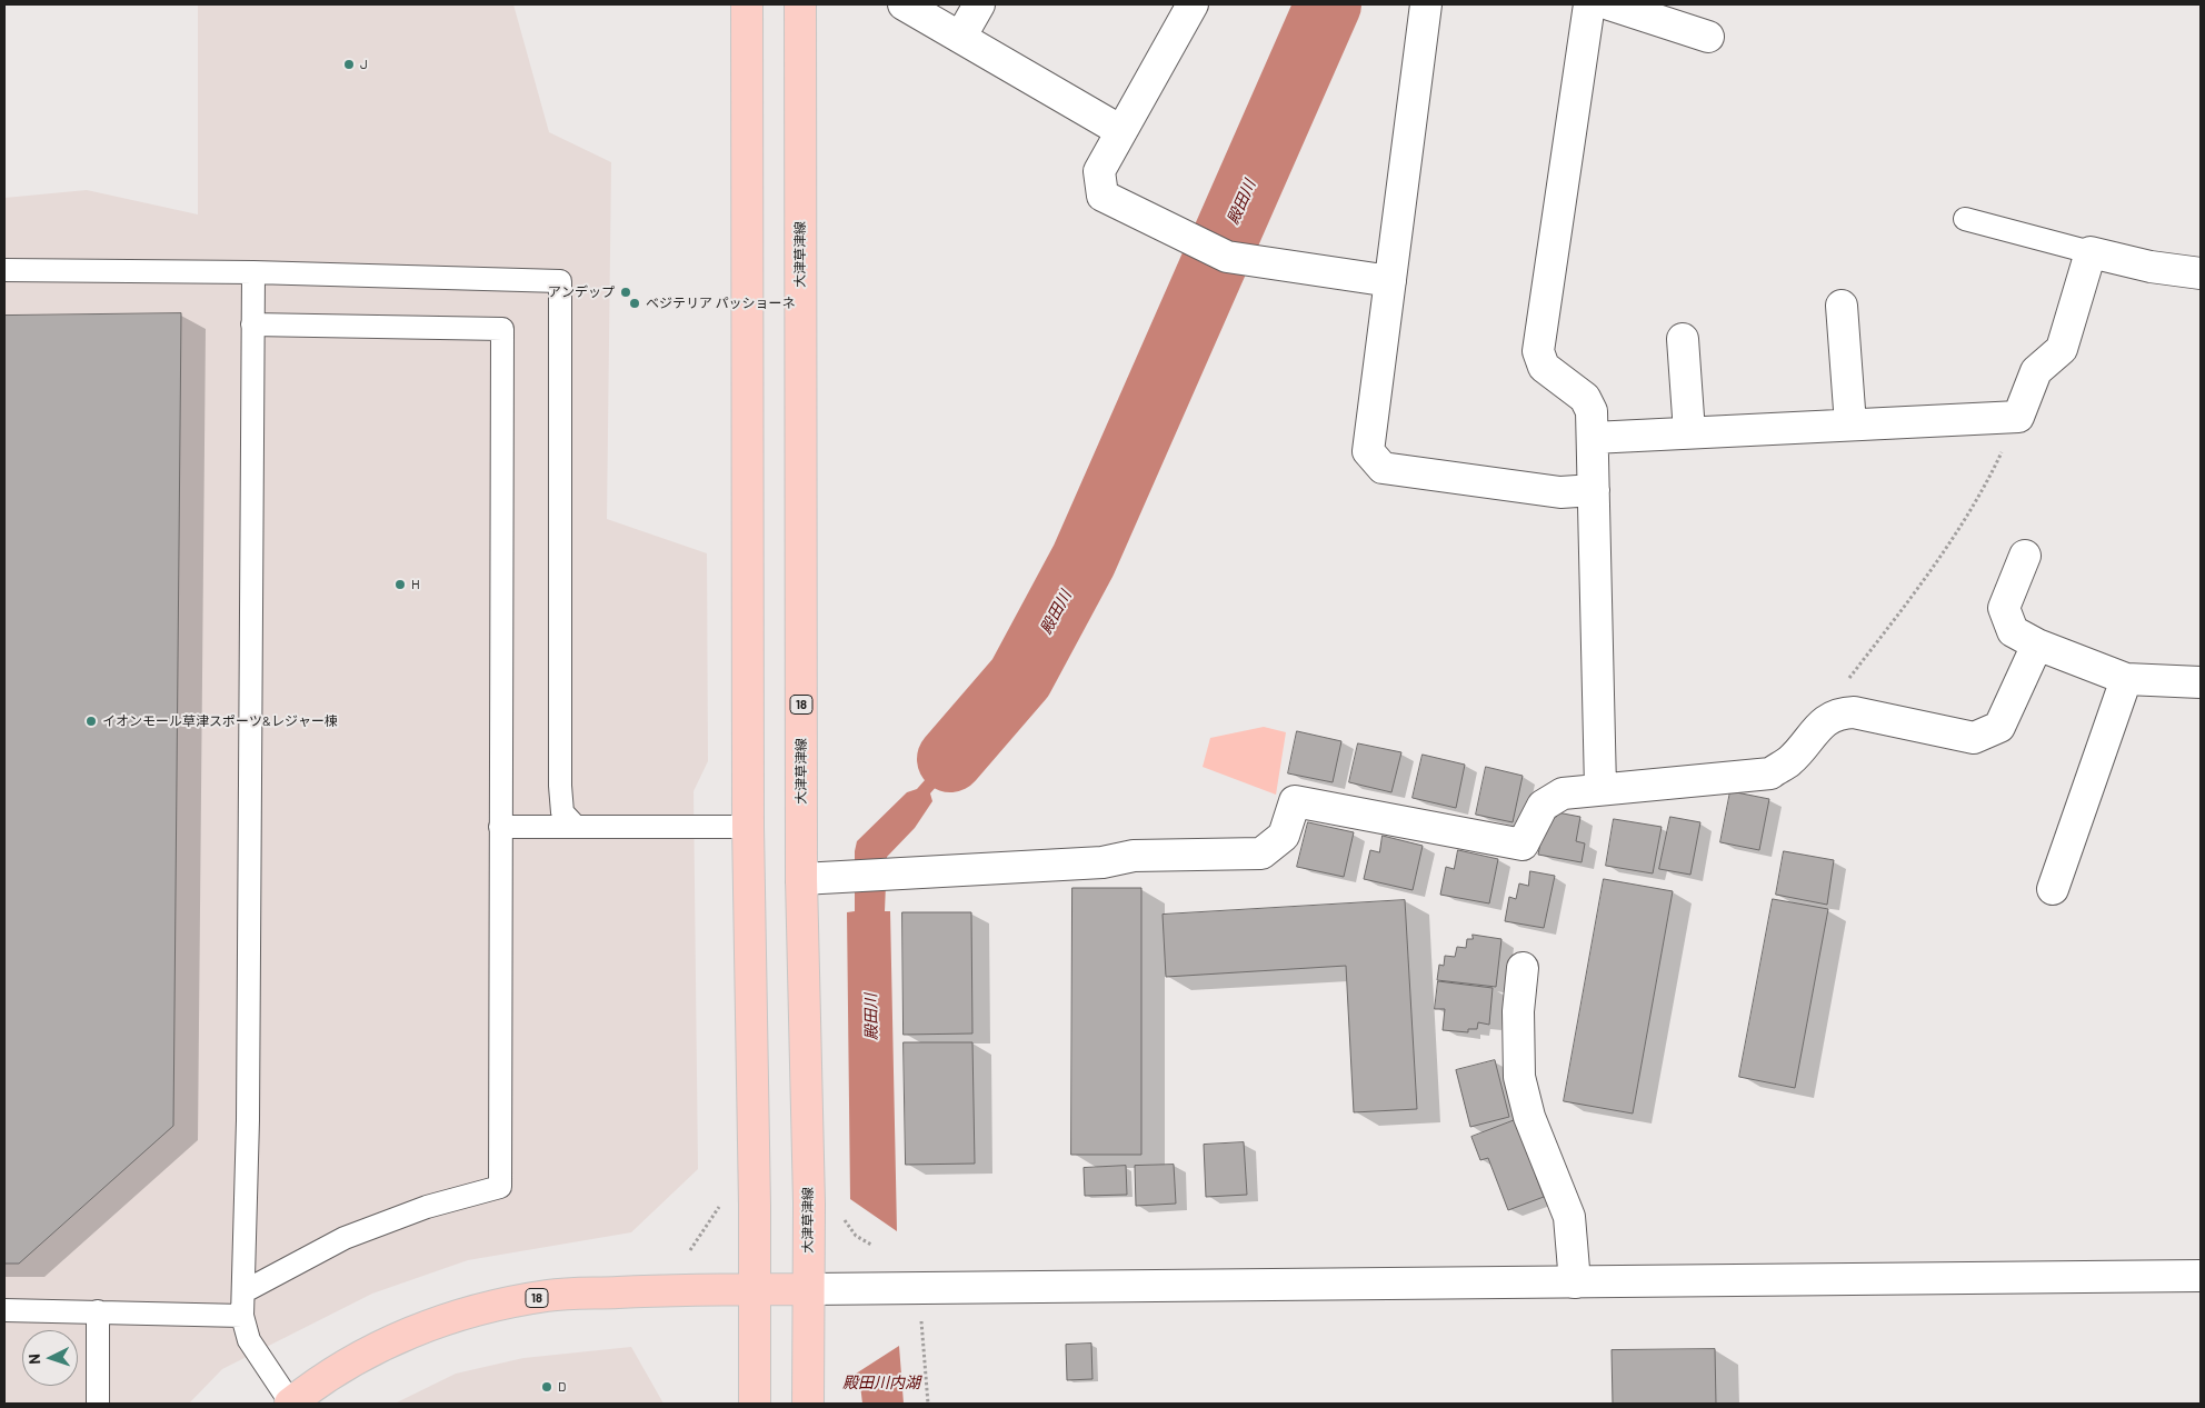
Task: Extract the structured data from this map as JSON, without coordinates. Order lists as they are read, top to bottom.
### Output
{
  "streets": {
    "main road": ["大津草津線", "18"]
  },
  "crossings": [
    ["大津草津線", "18"]
  ],
  "water": ["殿田川", "殿田川内湖"],
  "places": [
    "J",
    "アンデップ",
    "ベジテリア パッショーネ",
    "H",
    "イオンモール草津スポーツ&レジャー棟",
    "D"
  ],
  "north": "left"
}
